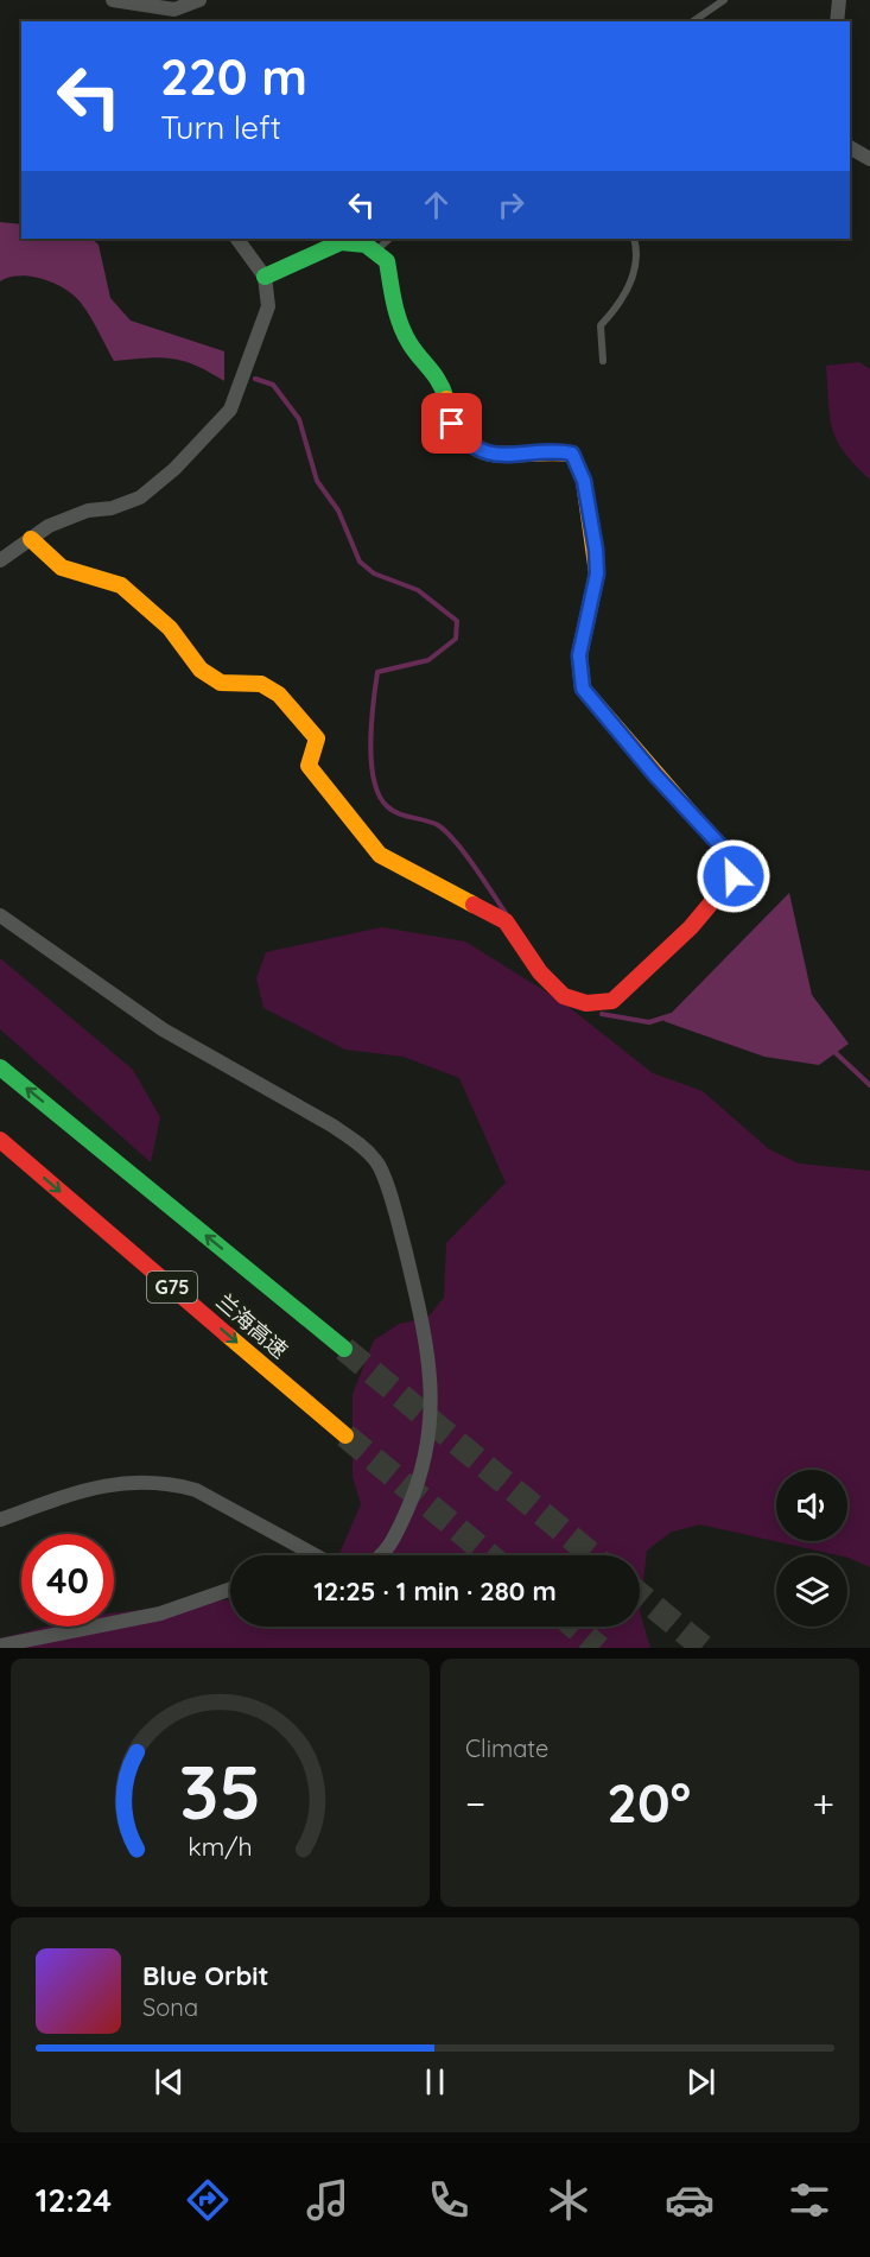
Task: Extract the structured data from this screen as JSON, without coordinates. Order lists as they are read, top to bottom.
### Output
{
  "streets": {
    "main road": ["G75", "兰海高速"]
  },
  "page": {
    "turn": ["220 m", "Turn left"],
    "limit": "40",
    "trip": "12:25 · 1 min · 280 m",
    "tile": "Climate",
    "heat": ["−", "20°", "+"],
    "song": ["Blue Orbit", "Sona"],
    "tabs": "12:24",
    "gauge": ["35", "km/h"]
  }
}
